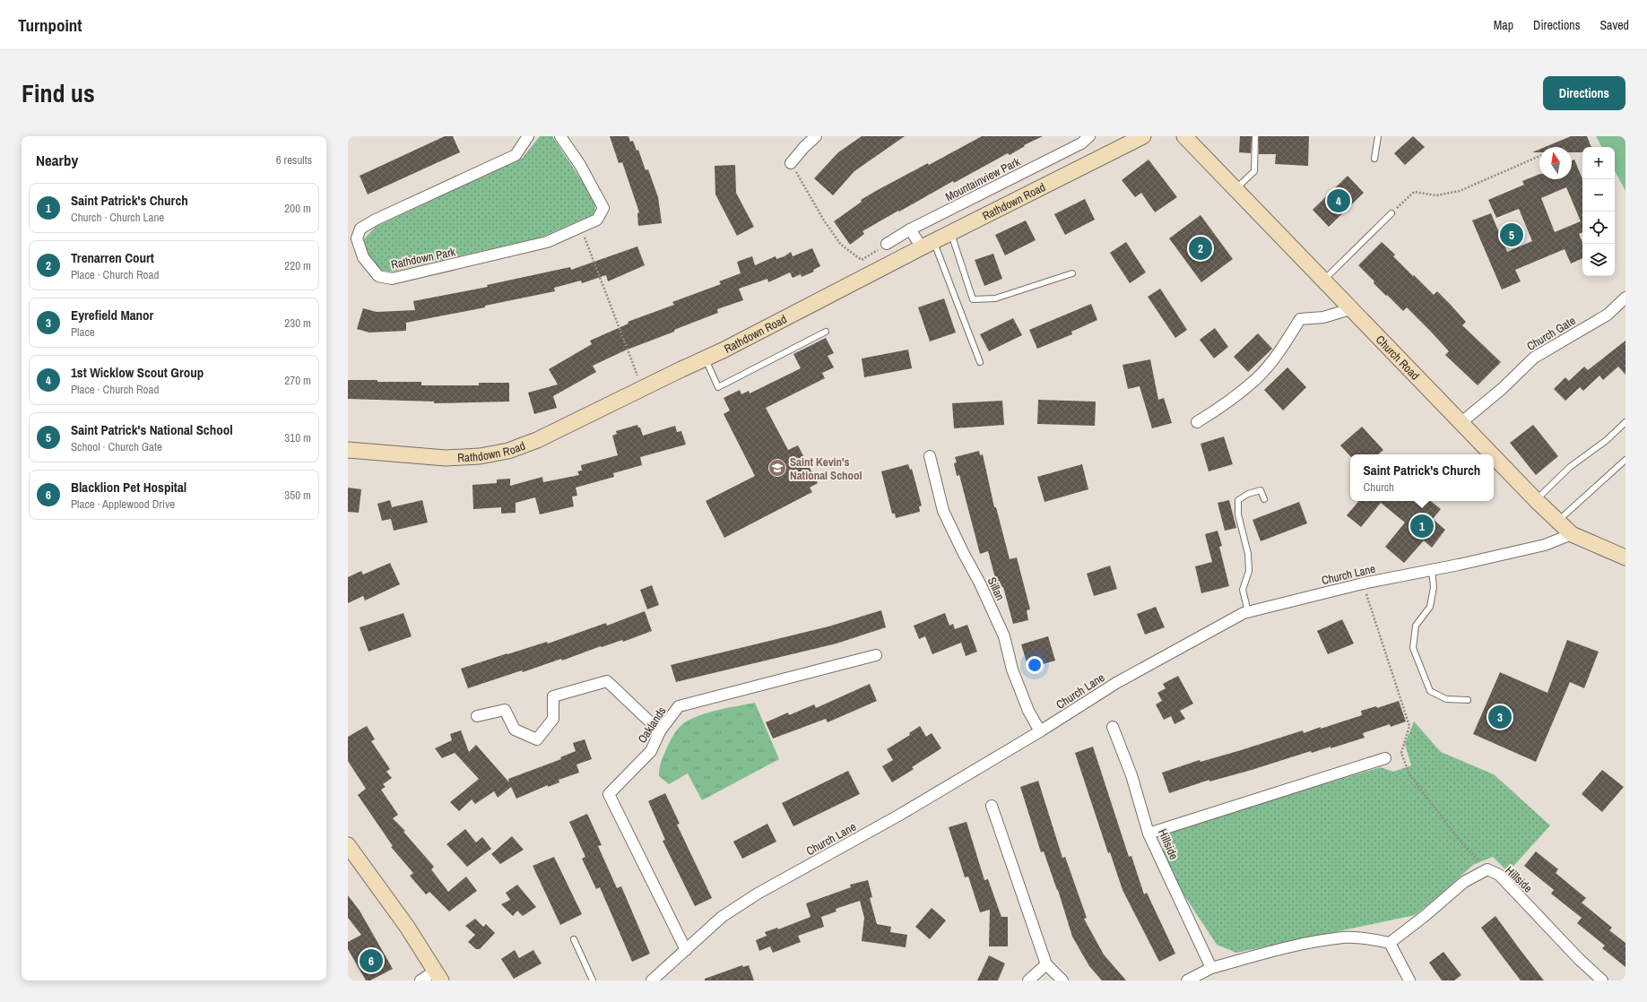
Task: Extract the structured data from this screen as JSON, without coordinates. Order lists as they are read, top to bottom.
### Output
{
  "streets": {
    "main road": ["Rathdown Road", "Church Road"],
    "street": [
      "Mountainview Park",
      "Rathdown Park",
      "Church Gate",
      "Church Lane",
      "Sillan",
      "Oaklands",
      "Hillside"
    ]
  },
  "crossings": [
    ["Church Gate", "Church Road"],
    ["Church Road", "Church Lane"],
    ["Church Lane", "Sillan"],
    ["Church Lane", "Oaklands"]
  ],
  "places": {
    "school or university": ["Saint Kevin's National School"]
  },
  "north": "top",
  "page": {
    "header": "Turnpoint",
    "nav": ["Map", "Directions", "Saved"],
    "title": "Find us",
    "buttons": "Directions",
    "heading": ["Nearby", "6 results"],
    "map_buttons": ["+", "−"],
    "list": [
      {
        "mark": "1",
        "name": "Saint Patrick's Church",
        "note": "Church · Church Lane",
        "value": "200 m"
      },
      {
        "mark": "2",
        "name": "Trenarren Court",
        "note": "Place · Church Road",
        "value": "220 m"
      },
      {
        "mark": "3",
        "name": "Eyrefield Manor",
        "note": "Place",
        "value": "230 m"
      },
      {
        "mark": "4",
        "name": "1st Wicklow Scout Group",
        "note": "Place · Church Road",
        "value": "270 m"
      },
      {
        "mark": "5",
        "name": "Saint Patrick's National School",
        "note": "School · Church Gate",
        "value": "310 m"
      },
      {
        "mark": "6",
        "name": "Blacklion Pet Hospital",
        "note": "Place · Applewood Drive",
        "value": "350 m"
      }
    ],
    "pins": [
      "4",
      "5",
      "2",
      "1",
      "3",
      "6"
    ],
    "popup": ["Saint Patrick's Church", "Church"]
  }
}
